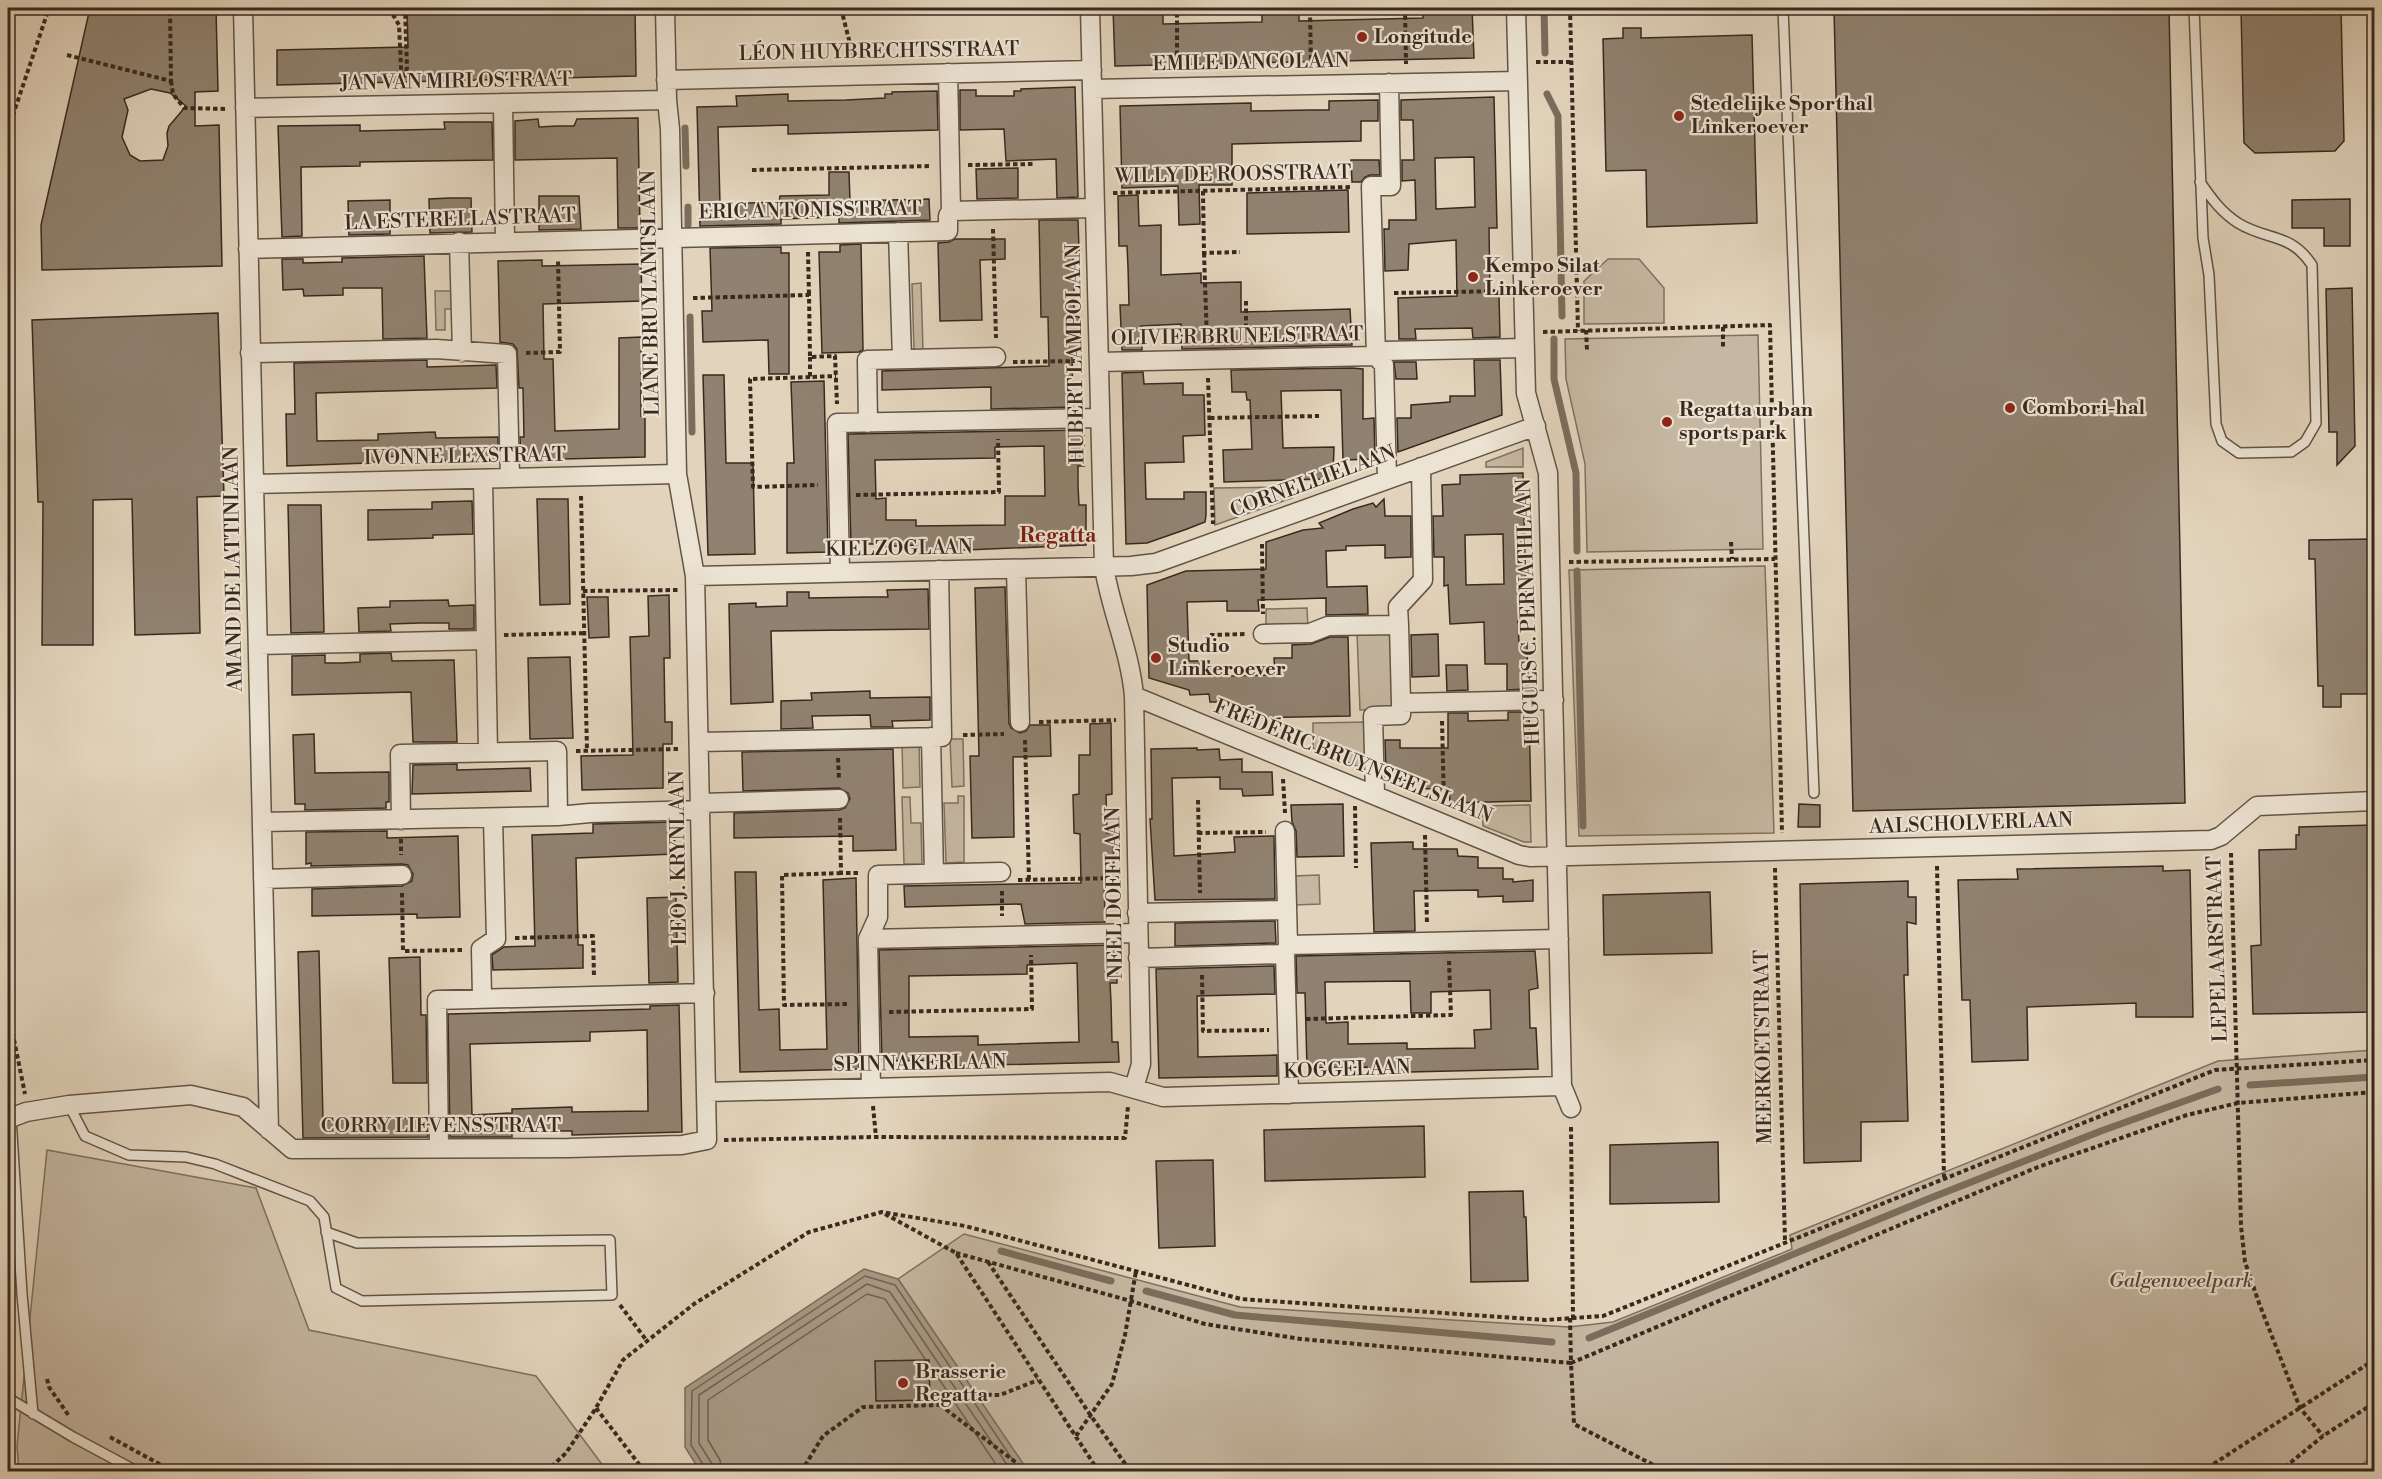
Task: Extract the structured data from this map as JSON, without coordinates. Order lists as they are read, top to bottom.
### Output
{
  "streets": {
    "street": [
      "LÉON HUYBRECHTSSTRAAT",
      "EMILE DANCOLAAN",
      "JAN VAN MIRLOSTRAAT",
      "ERIC ANTONISSTRAAT",
      "LA ESTERELLASTRAAT",
      "LIANE BRUYLANTSLAAN",
      "OLIVIER BRUNELSTRAAT",
      "HUBERT LAMPOLAAN",
      "IVONNE LEXSTRAAT",
      "CORNELLIELAAN",
      "KIELZOGLAAN",
      "AMAND DE LATTINLAAN",
      "HUGUES C. PERNATHLAAN",
      "FRÉDÉRIC BRUYNSEELSLAAN",
      "AALSCHOLVERLAAN",
      "LEO J. KRYNLAAN",
      "NEEL DOFFLAAN",
      "SPINNAKERLAAN",
      "KOGGELAAN",
      "CORRY LIEVENSSTRAAT"
    ],
    "path": ["WILLY DE ROOSSTRAAT", "LEPELAARSTRAAT", "MEERKOETSTRAAT"]
  },
  "crossings": [
    ["LÉON HUYBRECHTSSTRAAT", "LIANE BRUYLANTSLAAN"],
    ["LÉON HUYBRECHTSSTRAAT", "HUBERT LAMPOLAAN"],
    ["EMILE DANCOLAAN", "HUBERT LAMPOLAAN"],
    ["EMILE DANCOLAAN", "HUGUES C. PERNATHLAAN"],
    ["JAN VAN MIRLOSTRAAT", "LIANE BRUYLANTSLAAN"],
    ["JAN VAN MIRLOSTRAAT", "AMAND DE LATTINLAAN"],
    ["WILLY DE ROOSSTRAAT", "HUBERT LAMPOLAAN"],
    ["ERIC ANTONISSTRAAT", "LA ESTERELLASTRAAT"],
    ["ERIC ANTONISSTRAAT", "LIANE BRUYLANTSLAAN"],
    ["LA ESTERELLASTRAAT", "LIANE BRUYLANTSLAAN"],
    ["LA ESTERELLASTRAAT", "AMAND DE LATTINLAAN"],
    ["LIANE BRUYLANTSLAAN", "IVONNE LEXSTRAAT"],
    ["LIANE BRUYLANTSLAAN", "KIELZOGLAAN"],
    ["LIANE BRUYLANTSLAAN", "LEO J. KRYNLAAN"],
    ["OLIVIER BRUNELSTRAAT", "HUBERT LAMPOLAAN"],
    ["OLIVIER BRUNELSTRAAT", "HUGUES C. PERNATHLAAN"],
    ["HUBERT LAMPOLAAN", "CORNELLIELAAN"],
    ["HUBERT LAMPOLAAN", "KIELZOGLAAN"],
    ["HUBERT LAMPOLAAN", "FRÉDÉRIC BRUYNSEELSLAAN"],
    ["HUBERT LAMPOLAAN", "NEEL DOFFLAAN"],
    ["IVONNE LEXSTRAAT", "AMAND DE LATTINLAAN"],
    ["CORNELLIELAAN", "KIELZOGLAAN"],
    ["CORNELLIELAAN", "HUGUES C. PERNATHLAAN"],
    ["KIELZOGLAAN", "LEO J. KRYNLAAN"],
    ["AMAND DE LATTINLAAN", "CORRY LIEVENSSTRAAT"],
    ["HUGUES C. PERNATHLAAN", "FRÉDÉRIC BRUYNSEELSLAAN"],
    ["HUGUES C. PERNATHLAAN", "AALSCHOLVERLAAN"],
    ["HUGUES C. PERNATHLAAN", "KOGGELAAN"],
    ["FRÉDÉRIC BRUYNSEELSLAAN", "AALSCHOLVERLAAN"],
    ["FRÉDÉRIC BRUYNSEELSLAAN", "NEEL DOFFLAAN"],
    ["AALSCHOLVERLAAN", "LEPELAARSTRAAT"],
    ["AALSCHOLVERLAAN", "MEERKOETSTRAAT"],
    ["LEO J. KRYNLAAN", "SPINNAKERLAAN"],
    ["LEO J. KRYNLAAN", "CORRY LIEVENSSTRAAT"],
    ["NEEL DOFFLAAN", "SPINNAKERLAAN"],
    ["NEEL DOFFLAAN", "KOGGELAAN"],
    ["SPINNAKERLAAN", "KOGGELAAN"]
  ],
  "districts": ["Regatta"],
  "parks": ["Galgenweelpark"],
  "places": [
    "Longitude",
    "Stedelijke Sporthal Linkeroever",
    "Kempo Silat Linkeroever",
    "Combori-hal",
    "Regatta urban sports park",
    "Studio Linkeroever",
    "Brasserie Regatta"
  ]
}
